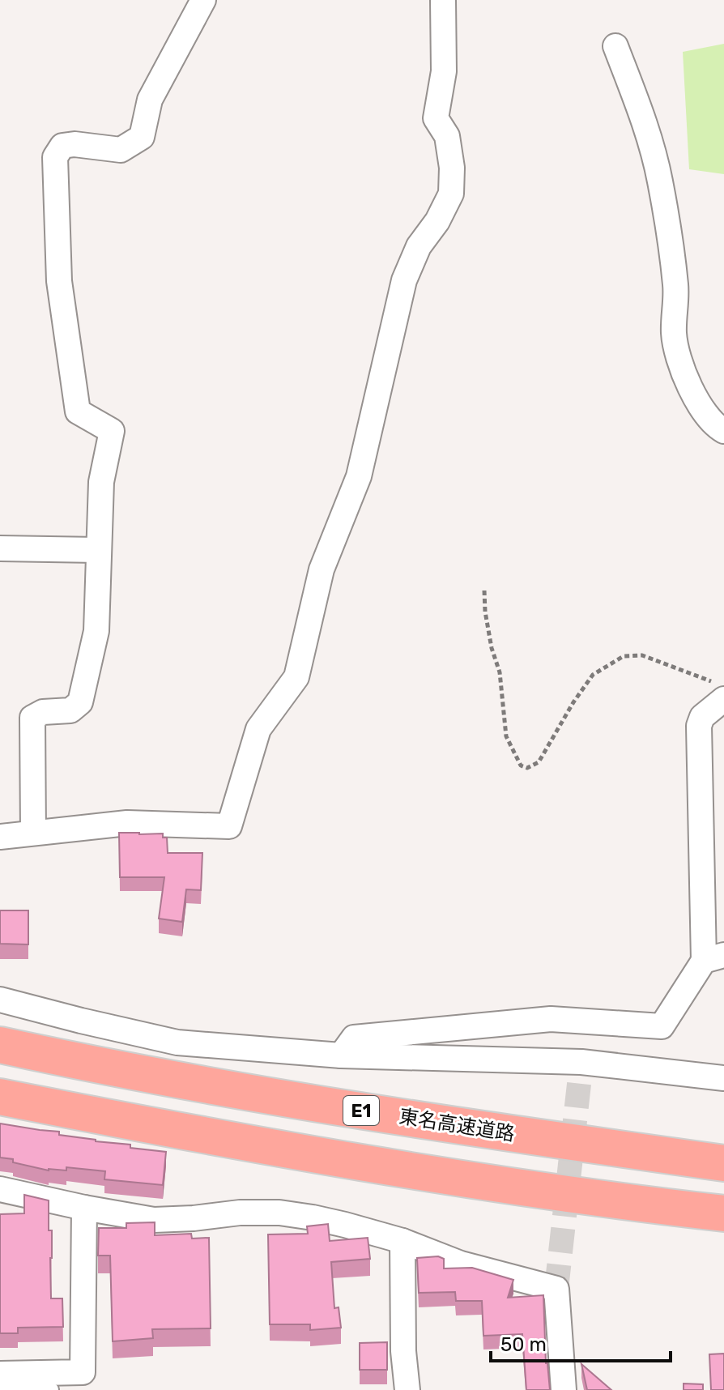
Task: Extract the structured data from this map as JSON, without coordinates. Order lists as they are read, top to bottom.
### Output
{
  "streets": {
    "highway": ["E1", "東名高速道路"]
  },
  "scale_bar": "50 m"
}
